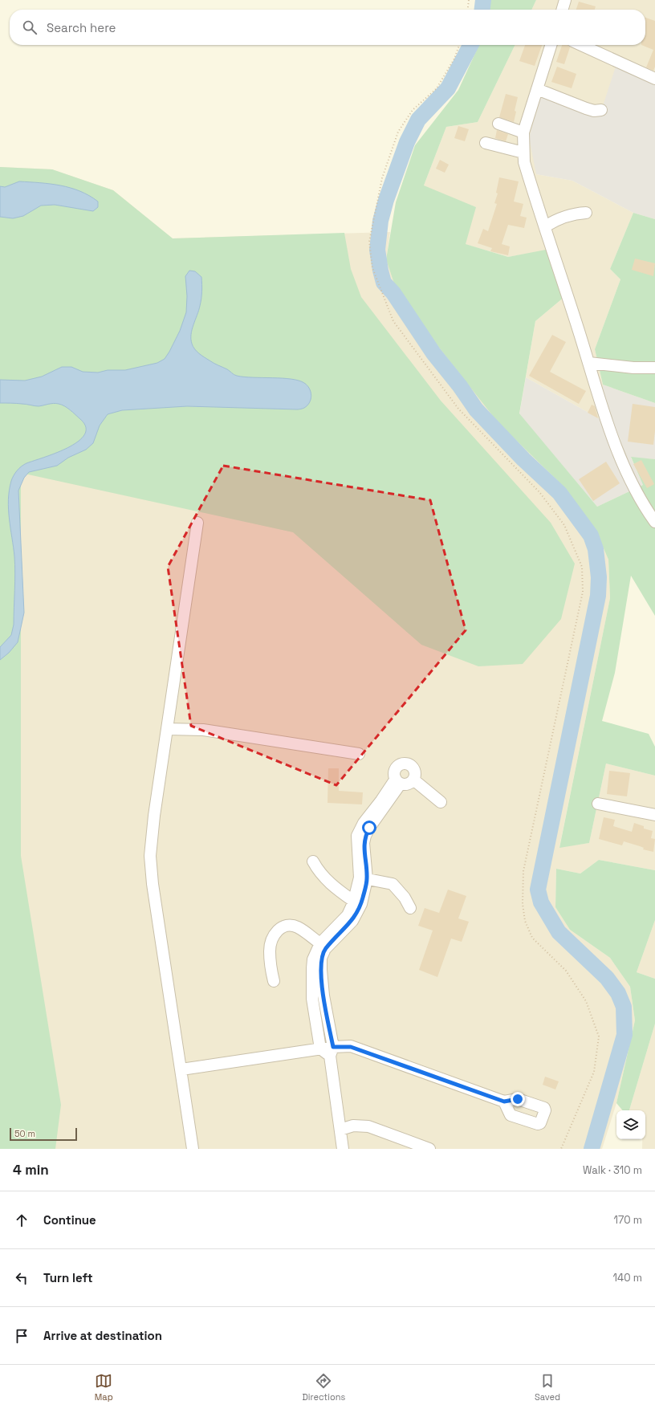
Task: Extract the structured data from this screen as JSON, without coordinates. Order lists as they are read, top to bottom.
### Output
{
  "scale_bar": "50 m",
  "page": {
    "search": "Search here",
    "scale": "50 m",
    "heading": ["4 min", "Walk · 310 m"],
    "list": [
      ["Continue", "170 m"],
      ["Turn left", "140 m"],
      "Arrive at destination"
    ],
    "nav": ["Map", "Directions", "Saved"]
  }
}
